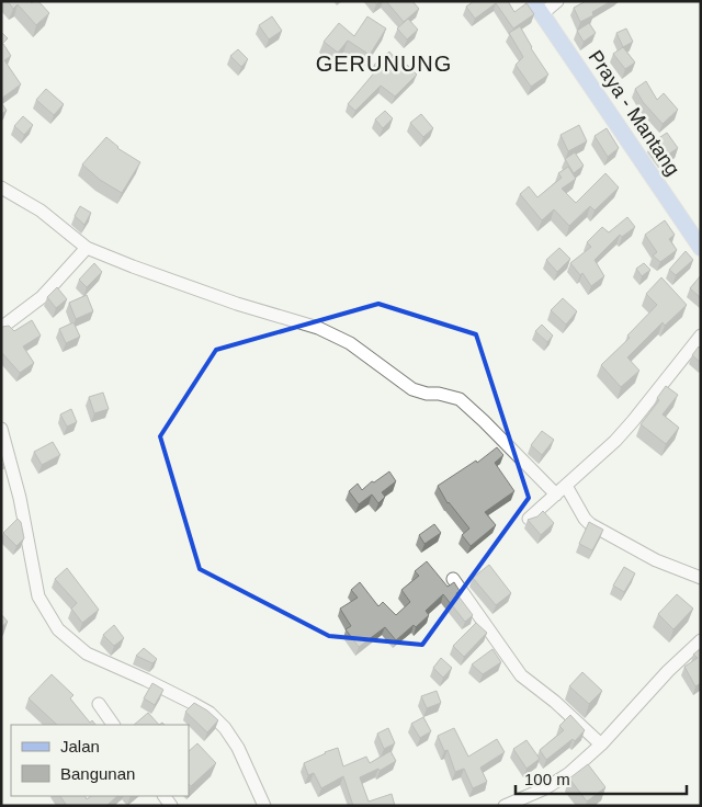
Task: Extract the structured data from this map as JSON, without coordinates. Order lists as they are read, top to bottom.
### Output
{
  "streets": {
    "main road": ["Praya - Mantang"]
  },
  "districts": ["GERUNUNG"],
  "legend": ["Jalan", "Bangunan"],
  "scale_bar": "100 m"
}
